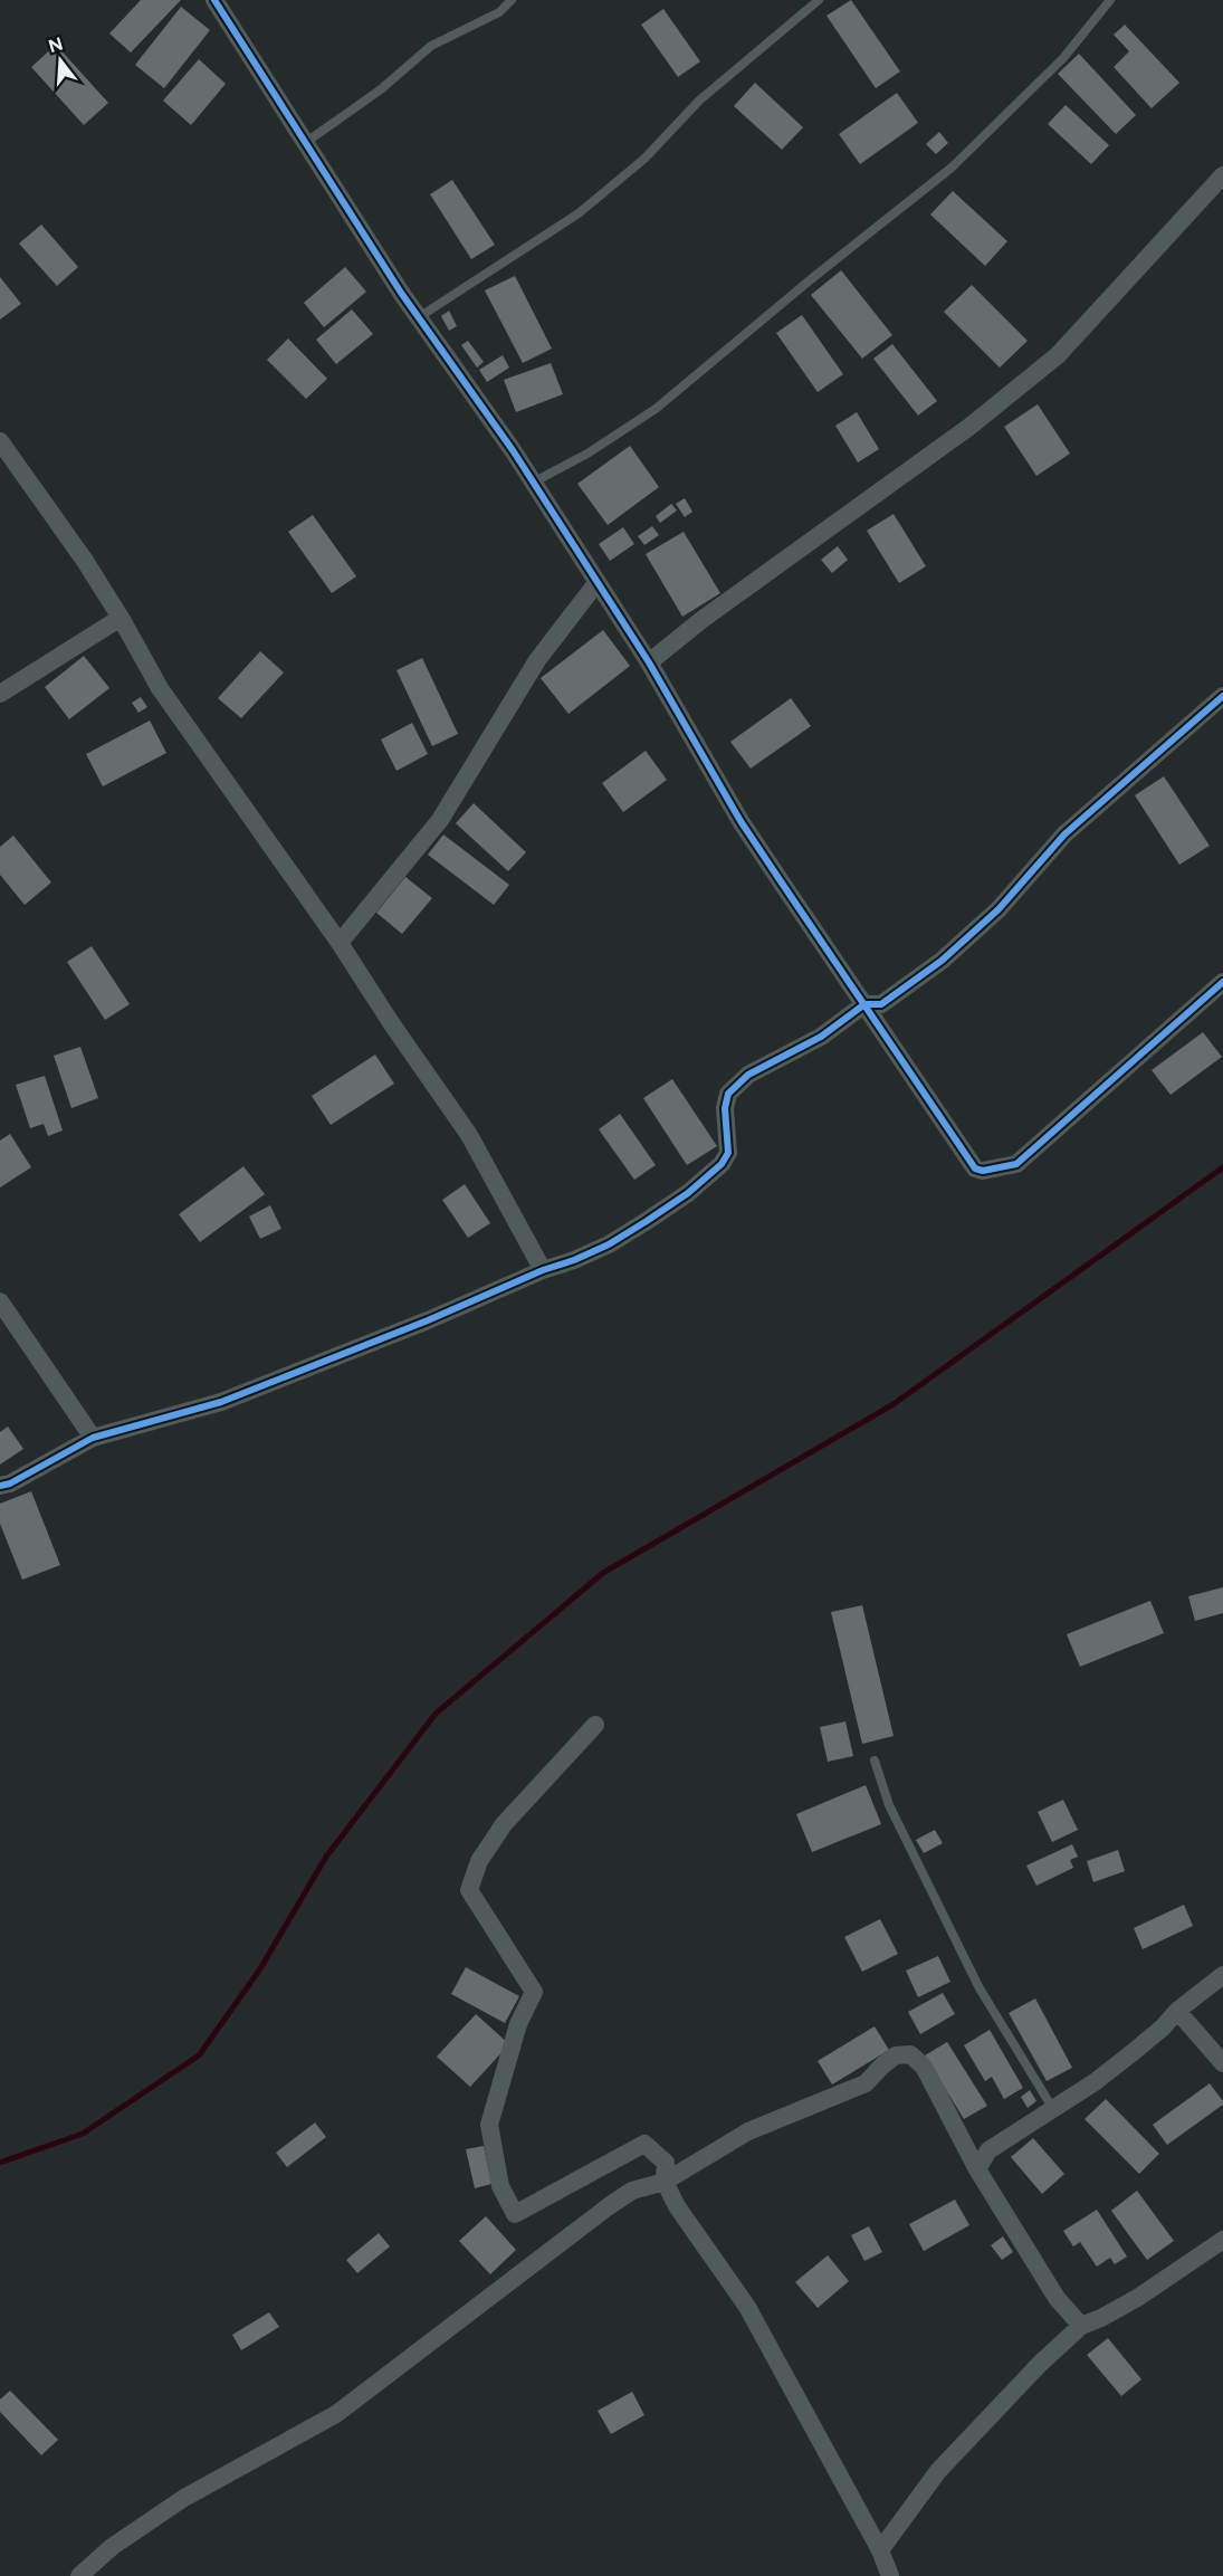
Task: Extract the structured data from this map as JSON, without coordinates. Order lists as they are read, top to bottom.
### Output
{
  "north": "top"
}
